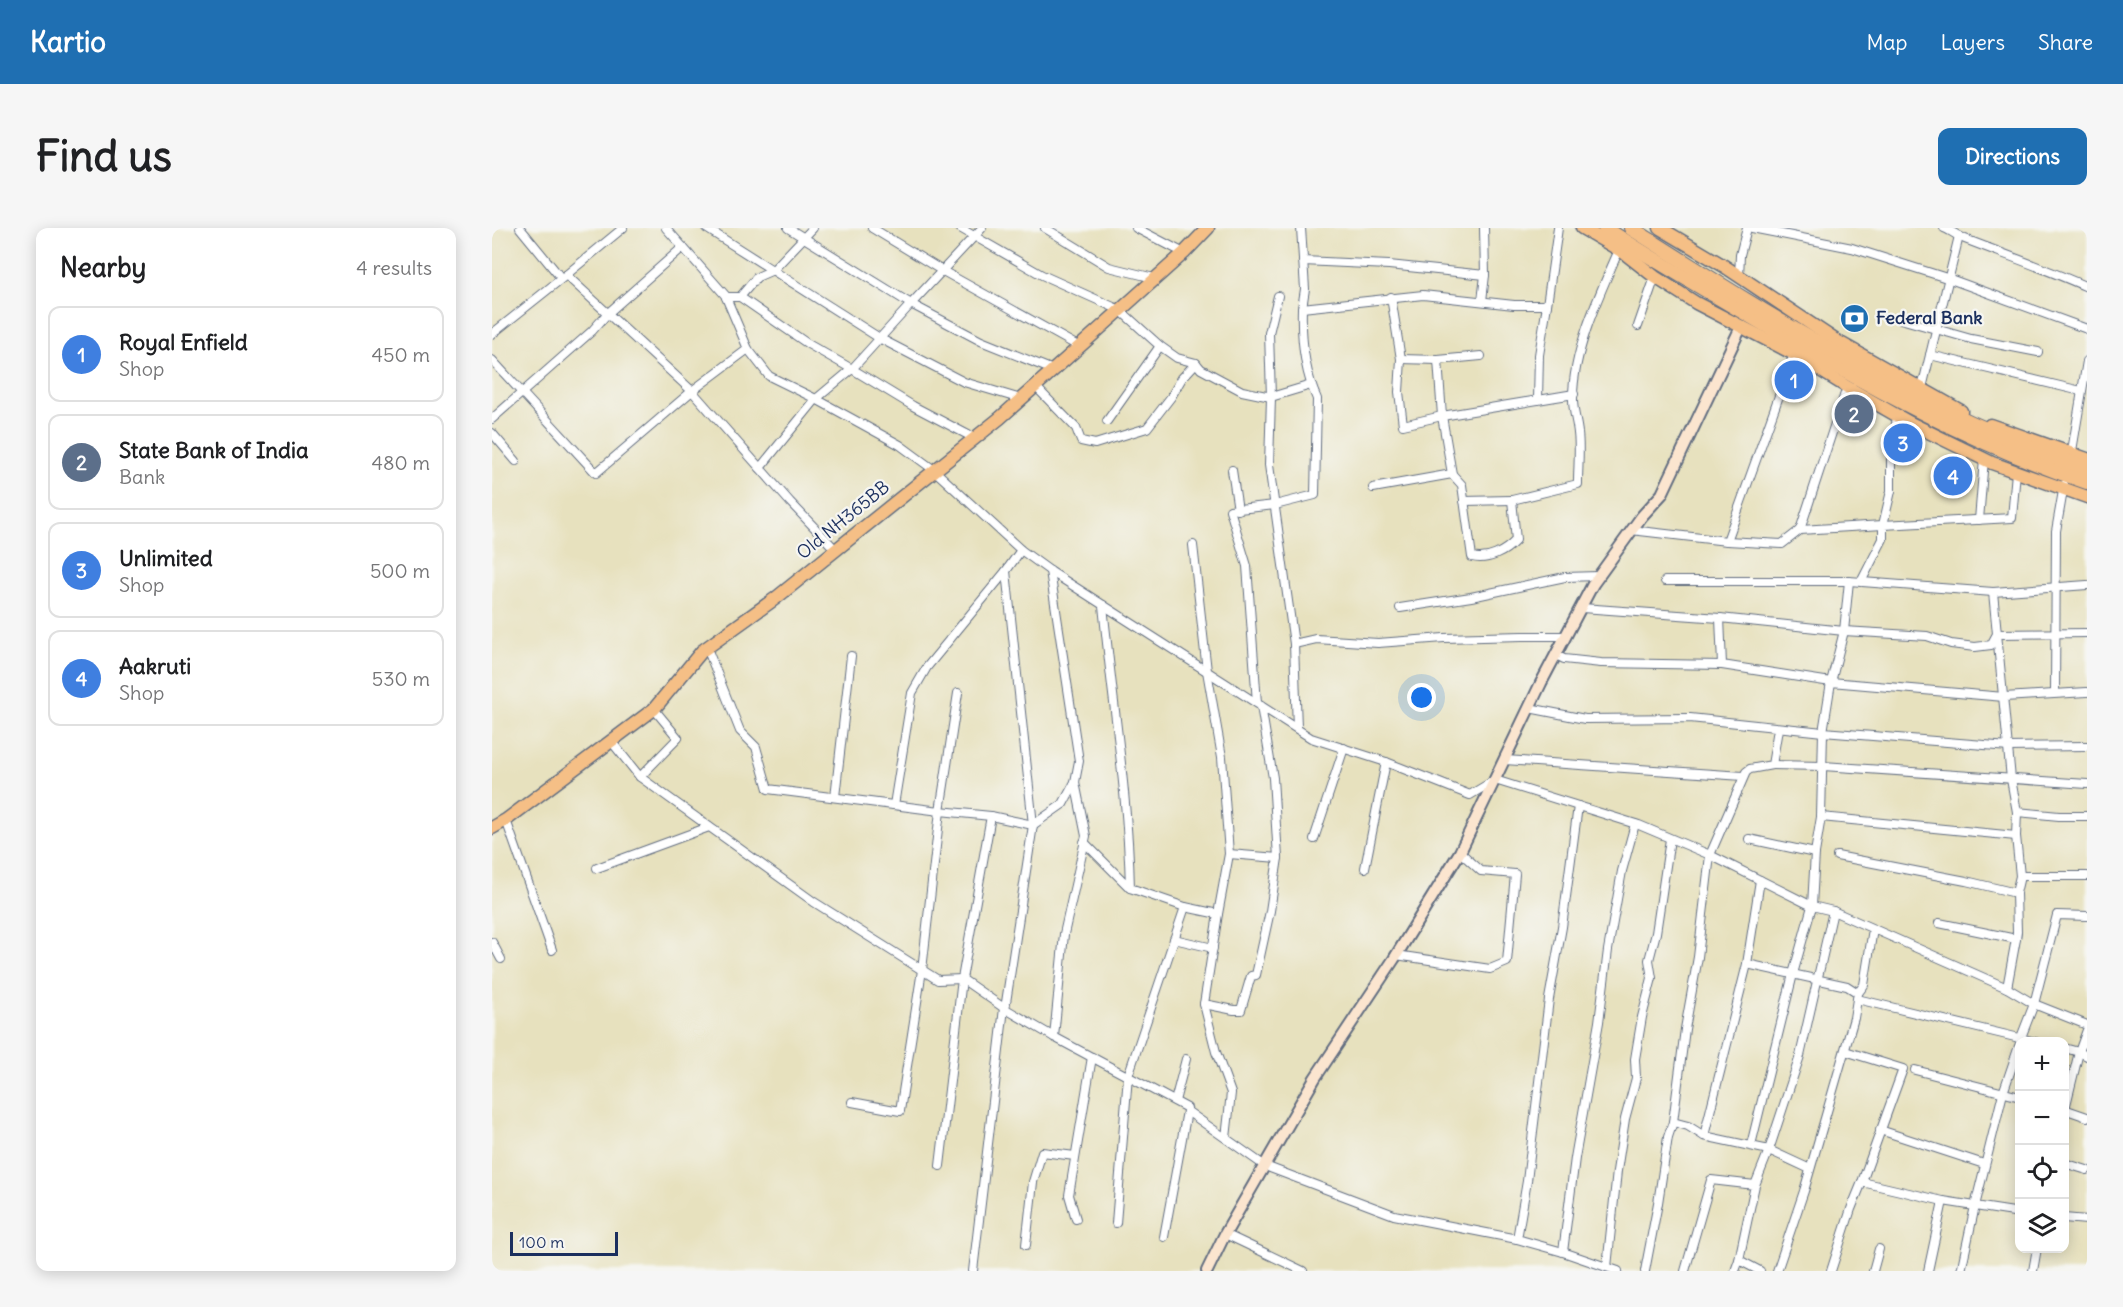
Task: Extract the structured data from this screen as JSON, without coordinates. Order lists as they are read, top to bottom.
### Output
{
  "streets": {
    "main road": ["Old NH365BB"]
  },
  "places": {
    "bank": ["Federal Bank"]
  },
  "scale_bar": "100 m",
  "page": {
    "header": "Kartio",
    "nav": ["Map", "Layers", "Share"],
    "buttons": "Directions",
    "title": "Find us",
    "heading": ["Nearby", "4 results"],
    "list": [
      {
        "mark": "1",
        "name": "Royal Enfield",
        "note": "Shop",
        "value": "450 m"
      },
      {
        "mark": "2",
        "name": "State Bank of India",
        "note": "Bank",
        "value": "480 m"
      },
      {
        "mark": "3",
        "name": "Unlimited",
        "note": "Shop",
        "value": "500 m"
      },
      {
        "mark": "4",
        "name": "Aakruti",
        "note": "Shop",
        "value": "530 m"
      }
    ],
    "pins": [
      "1",
      "2",
      "3",
      "4"
    ],
    "map_buttons": ["+", "−"],
    "scale": "100 m"
  }
}
